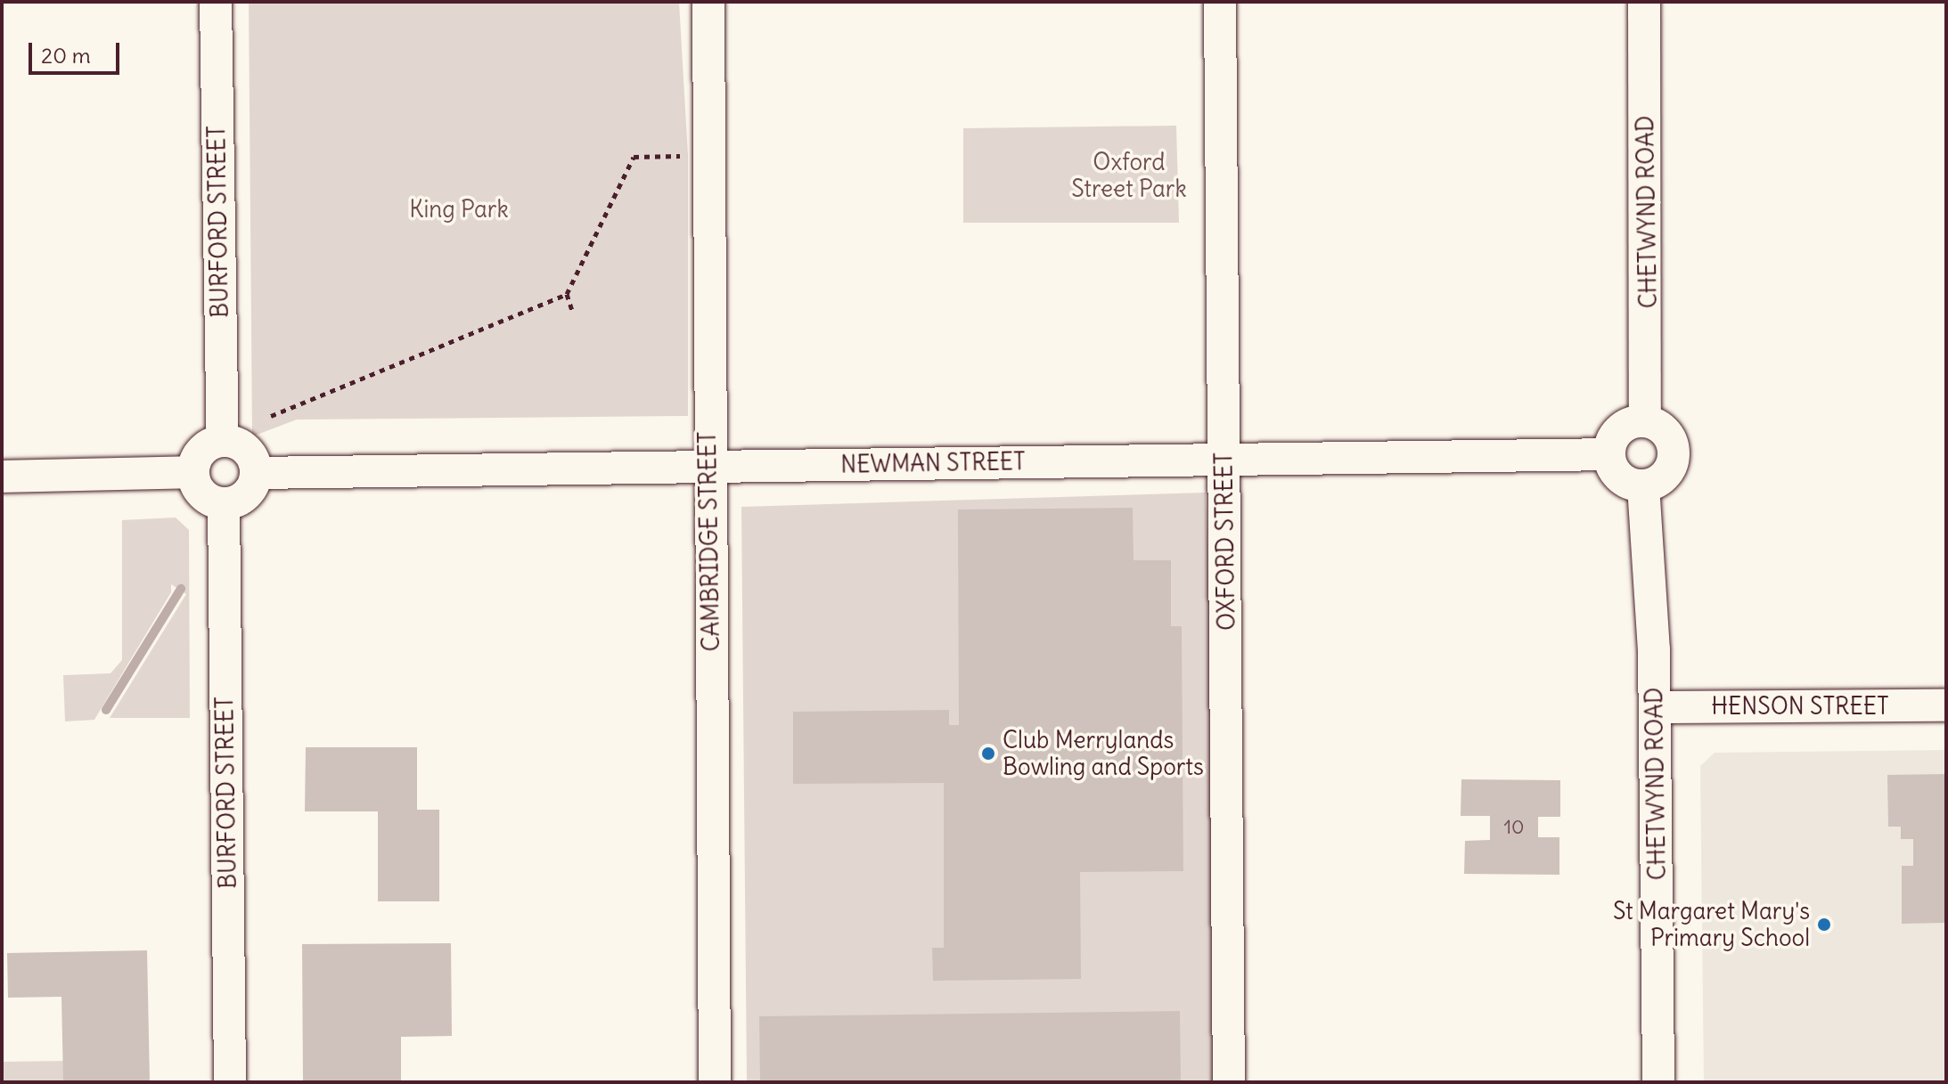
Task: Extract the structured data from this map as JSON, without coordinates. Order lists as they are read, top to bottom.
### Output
{
  "streets": {
    "street": [
      "CHETWYND ROAD",
      "BURFORD STREET",
      "NEWMAN STREET",
      "CAMBRIDGE STREET",
      "OXFORD STREET",
      "HENSON STREET"
    ]
  },
  "crossings": [
    ["CHETWYND ROAD", "NEWMAN STREET"],
    ["CHETWYND ROAD", "HENSON STREET"],
    ["BURFORD STREET", "NEWMAN STREET"],
    ["NEWMAN STREET", "CAMBRIDGE STREET"],
    ["NEWMAN STREET", "OXFORD STREET"]
  ],
  "parks": ["Oxford Street Park", "King Park"],
  "places": ["Club Merrylands Bowling and Sports", "St Margaret Mary's Primary School"],
  "house_numbers": ["10"],
  "scale_bar": "20 m"
}
